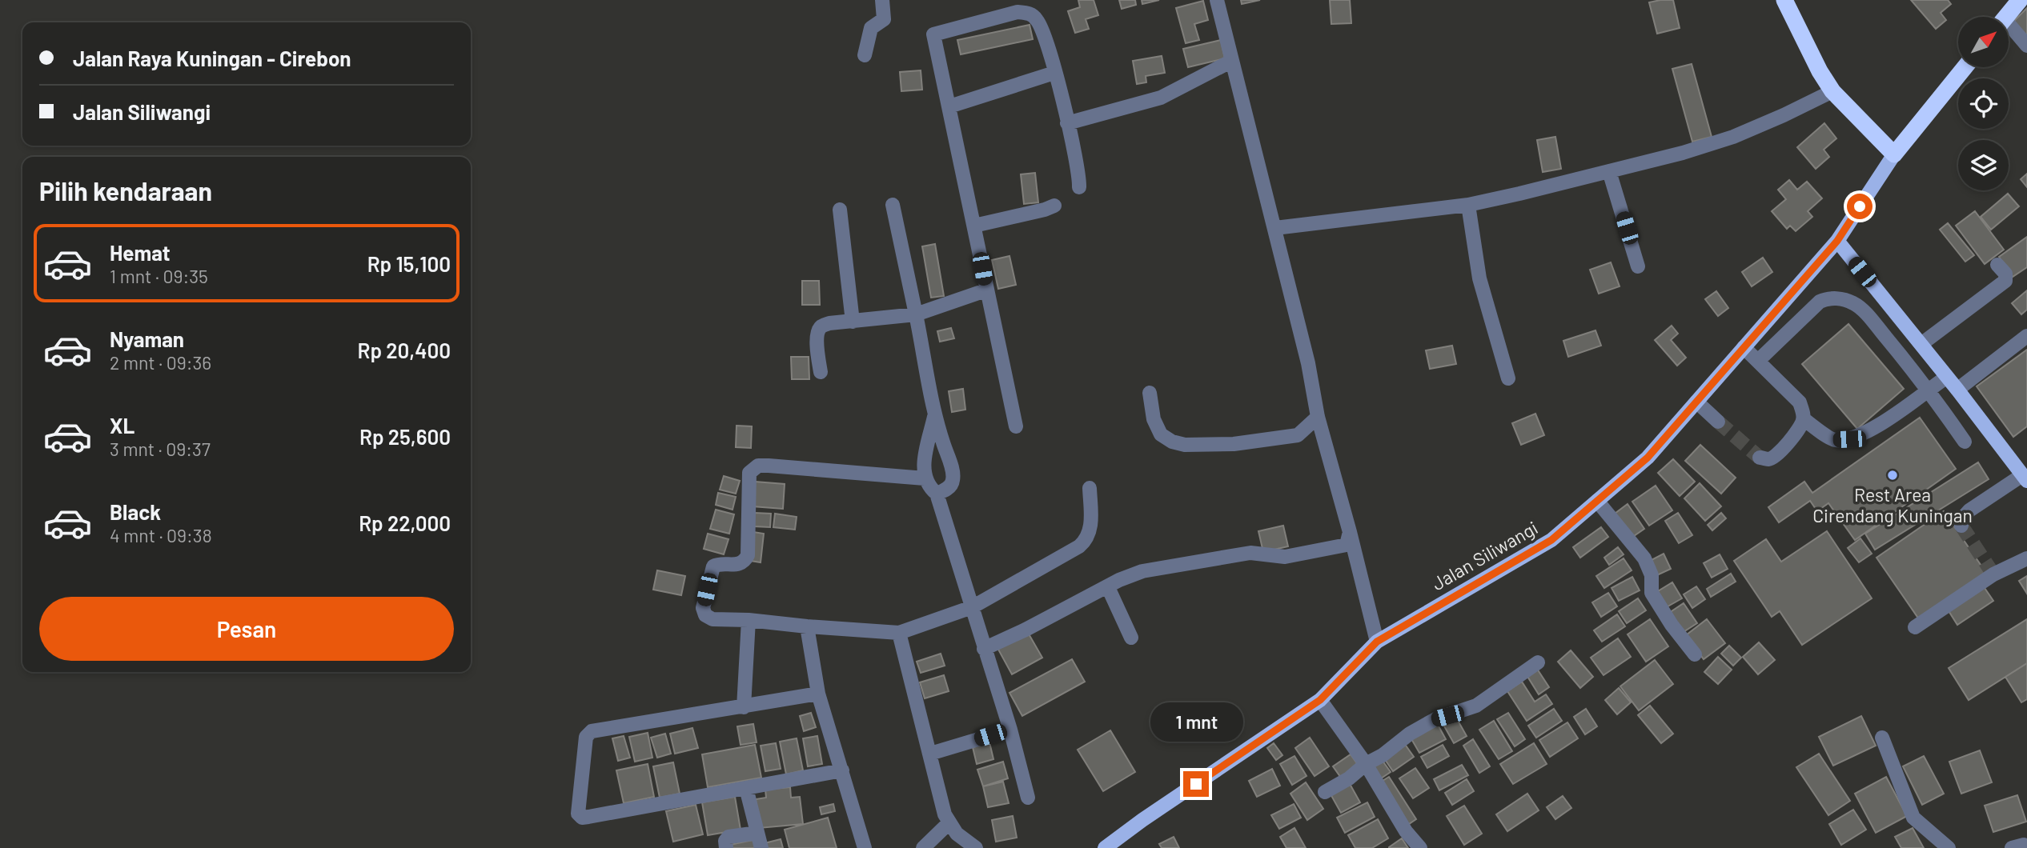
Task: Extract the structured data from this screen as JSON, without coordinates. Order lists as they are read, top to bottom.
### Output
{
  "streets": {
    "main road": ["Jalan Siliwangi"]
  },
  "places": ["Rest Area Cirendang Kuningan"],
  "north": "top right",
  "page": {
    "banner": ["Jalan Raya Kuningan - Cirebon", "Jalan Siliwangi"],
    "heading": "Pilih kendaraan",
    "list": [
      {
        "name": "Hemat",
        "note": "1 mnt · 09:35",
        "value": "Rp 15,100"
      },
      {
        "name": "Nyaman",
        "note": "2 mnt · 09:36",
        "value": "Rp 20,400"
      },
      {
        "name": "XL",
        "note": "3 mnt · 09:37",
        "value": "Rp 25,600"
      },
      {
        "name": "Black",
        "note": "4 mnt · 09:38",
        "value": "Rp 22,000"
      }
    ],
    "buttons": "Pesan",
    "bubble": "1 mnt"
  }
}
